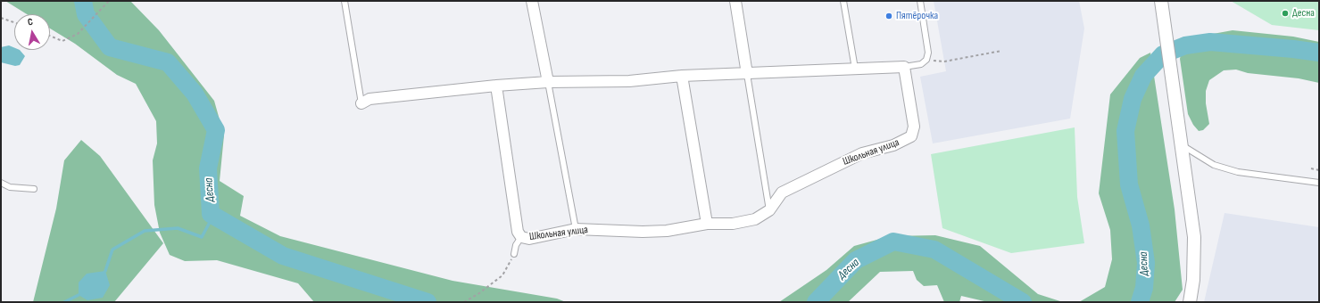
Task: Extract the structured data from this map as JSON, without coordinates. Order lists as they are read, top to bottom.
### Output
{
  "streets": {
    "street": ["Школьная улица"]
  },
  "water": ["Десна"],
  "places": ["Десна", "Пятёрочка"],
  "north": "top"
}
